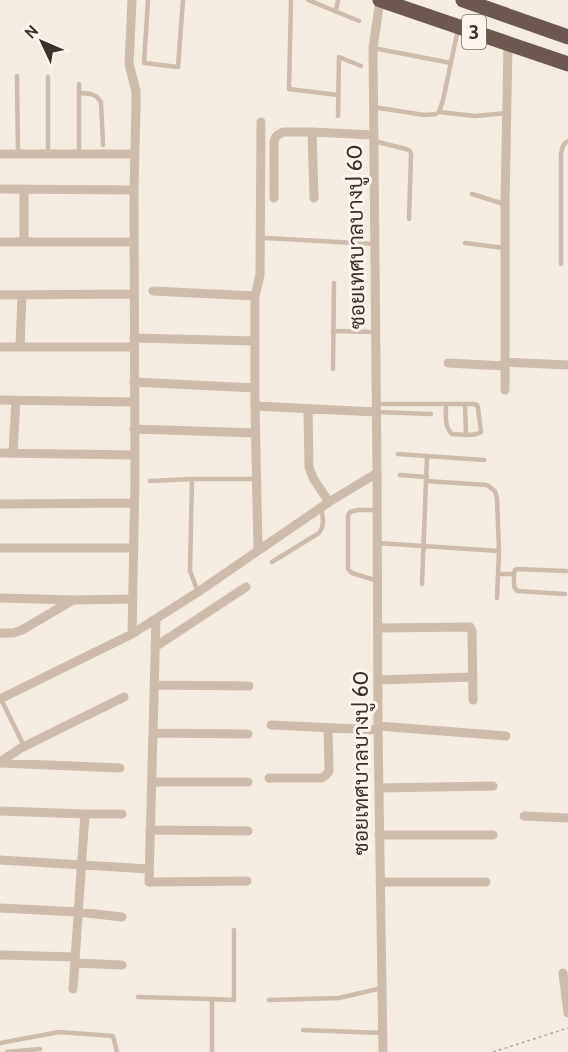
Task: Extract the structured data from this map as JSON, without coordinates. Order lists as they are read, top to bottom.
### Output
{
  "streets": {
    "highway": ["3"],
    "street": ["ซอยเทศบาลบางปู 60"]
  },
  "crossings": [
    ["3", "ซอยเทศบาลบางปู 60"]
  ],
  "north": "top left"
}
